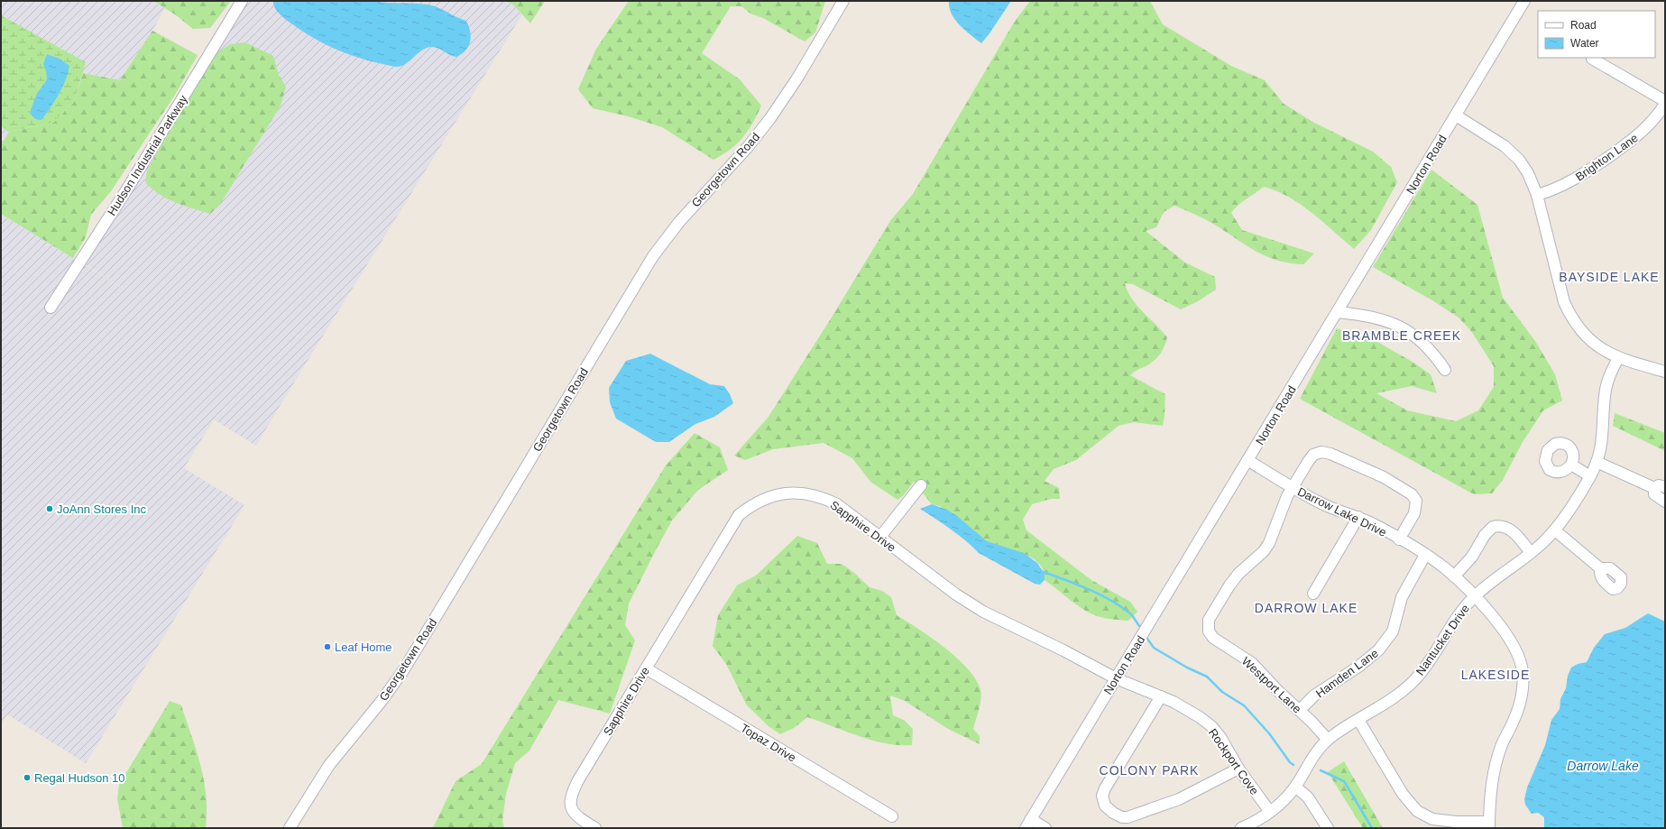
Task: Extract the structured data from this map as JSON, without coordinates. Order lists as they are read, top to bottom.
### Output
{
  "streets": {
    "street": [
      "Hudson Industrial Parkway",
      "Brighton Lane",
      "Norton Road",
      "Georgetown Road",
      "Darrow Lake Drive",
      "Sapphire Drive",
      "Nantucket Drive",
      "Hamden Lane",
      "Westport Lane",
      "Topaz Drive",
      "Rockport Cove"
    ]
  },
  "crossings": [
    ["Norton Road", "Darrow Lake Drive"],
    ["Norton Road", "Sapphire Drive"],
    ["Norton Road", "Rockport Cove"],
    ["Darrow Lake Drive", "Nantucket Drive"],
    ["Darrow Lake Drive", "Hamden Lane"],
    ["Darrow Lake Drive", "Westport Lane"],
    ["Sapphire Drive", "Topaz Drive"],
    ["Sapphire Drive", "Rockport Cove"],
    ["Nantucket Drive", "Westport Lane"],
    ["Nantucket Drive", "Rockport Cove"],
    ["Hamden Lane", "Westport Lane"]
  ],
  "districts": [
    "BAYSIDE LAKE",
    "BRAMBLE CREEK",
    "DARROW LAKE",
    "LAKESIDE",
    "COLONY PARK"
  ],
  "water": ["Darrow Lake"],
  "places": ["JoAnn Stores Inc", "Leaf Home", "Regal Hudson 10"],
  "legend": ["Road", "Water"]
}
